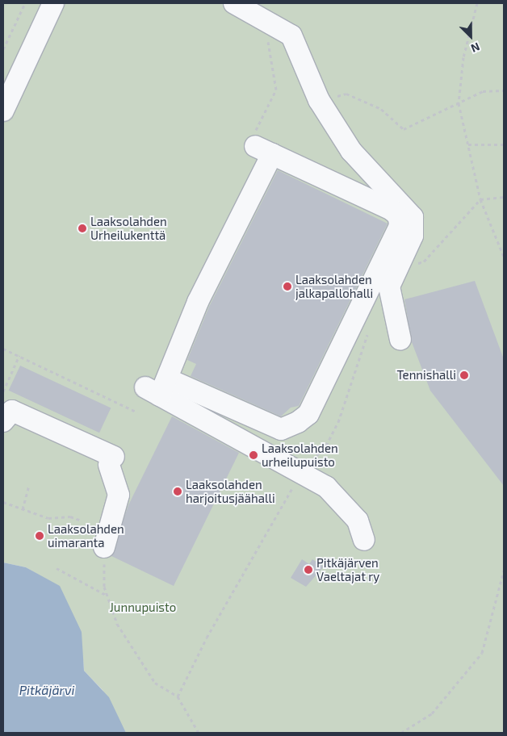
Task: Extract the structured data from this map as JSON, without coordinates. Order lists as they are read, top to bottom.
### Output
{
  "water": ["Pitkäjärvi"],
  "parks": ["Junnupuisto"],
  "places": [
    "Laaksolahden Urheilukenttä",
    "Laaksolahden jalkapallohalli",
    "Tennishalli",
    "Laaksolahden urheilupuisto",
    "Laaksolahden harjoitusjäähalli",
    "Laaksolahden uimaranta",
    "Pitkäjärven Vaeltajat ry"
  ],
  "north": "bottom right"
}
